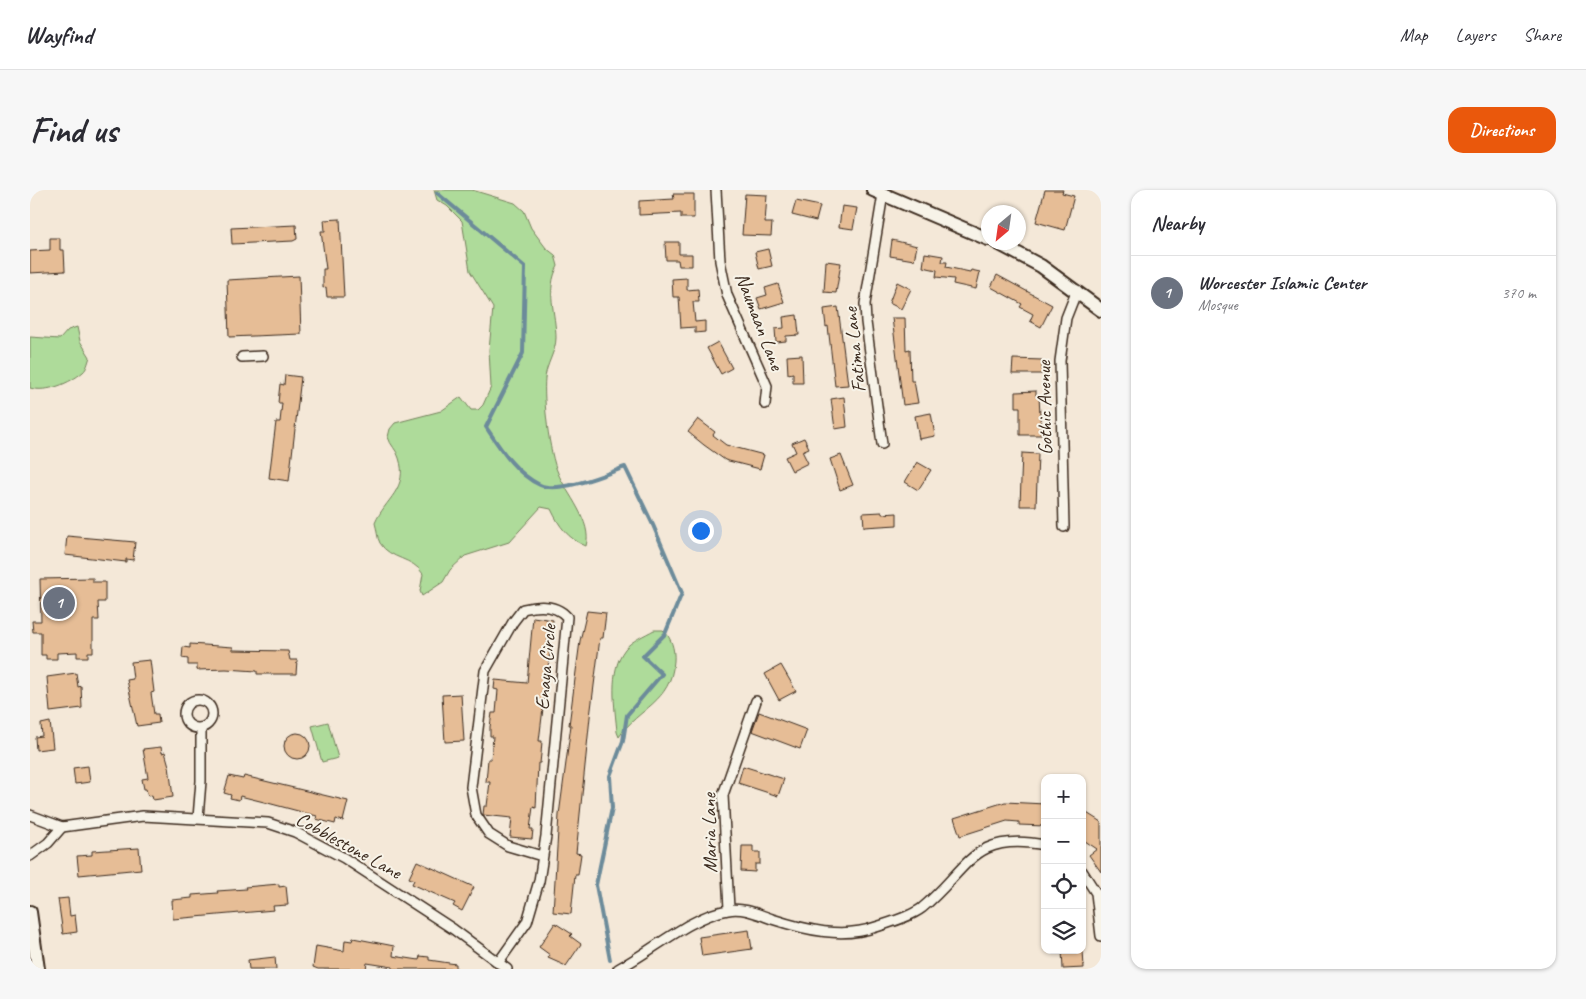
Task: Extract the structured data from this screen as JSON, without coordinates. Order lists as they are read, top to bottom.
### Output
{
  "streets": {
    "street": [
      "Naumaan Lane",
      "Fatima Lane",
      "Gothic Avenue",
      "Enaya Circle",
      "Maria Lane",
      "Cobblestone Lane"
    ]
  },
  "crossings": [
    ["Enaya Circle", "Cobblestone Lane"]
  ],
  "north": "bottom left",
  "page": {
    "header": "Wayfind",
    "nav": ["Map", "Layers", "Share"],
    "buttons": "Directions",
    "title": "Find us",
    "heading": "Nearby",
    "list": [
      {
        "mark": "1",
        "name": "Worcester Islamic Center",
        "note": "Mosque",
        "value": "370 m"
      }
    ],
    "pins": "1",
    "map_buttons": ["+", "−"]
  }
}
